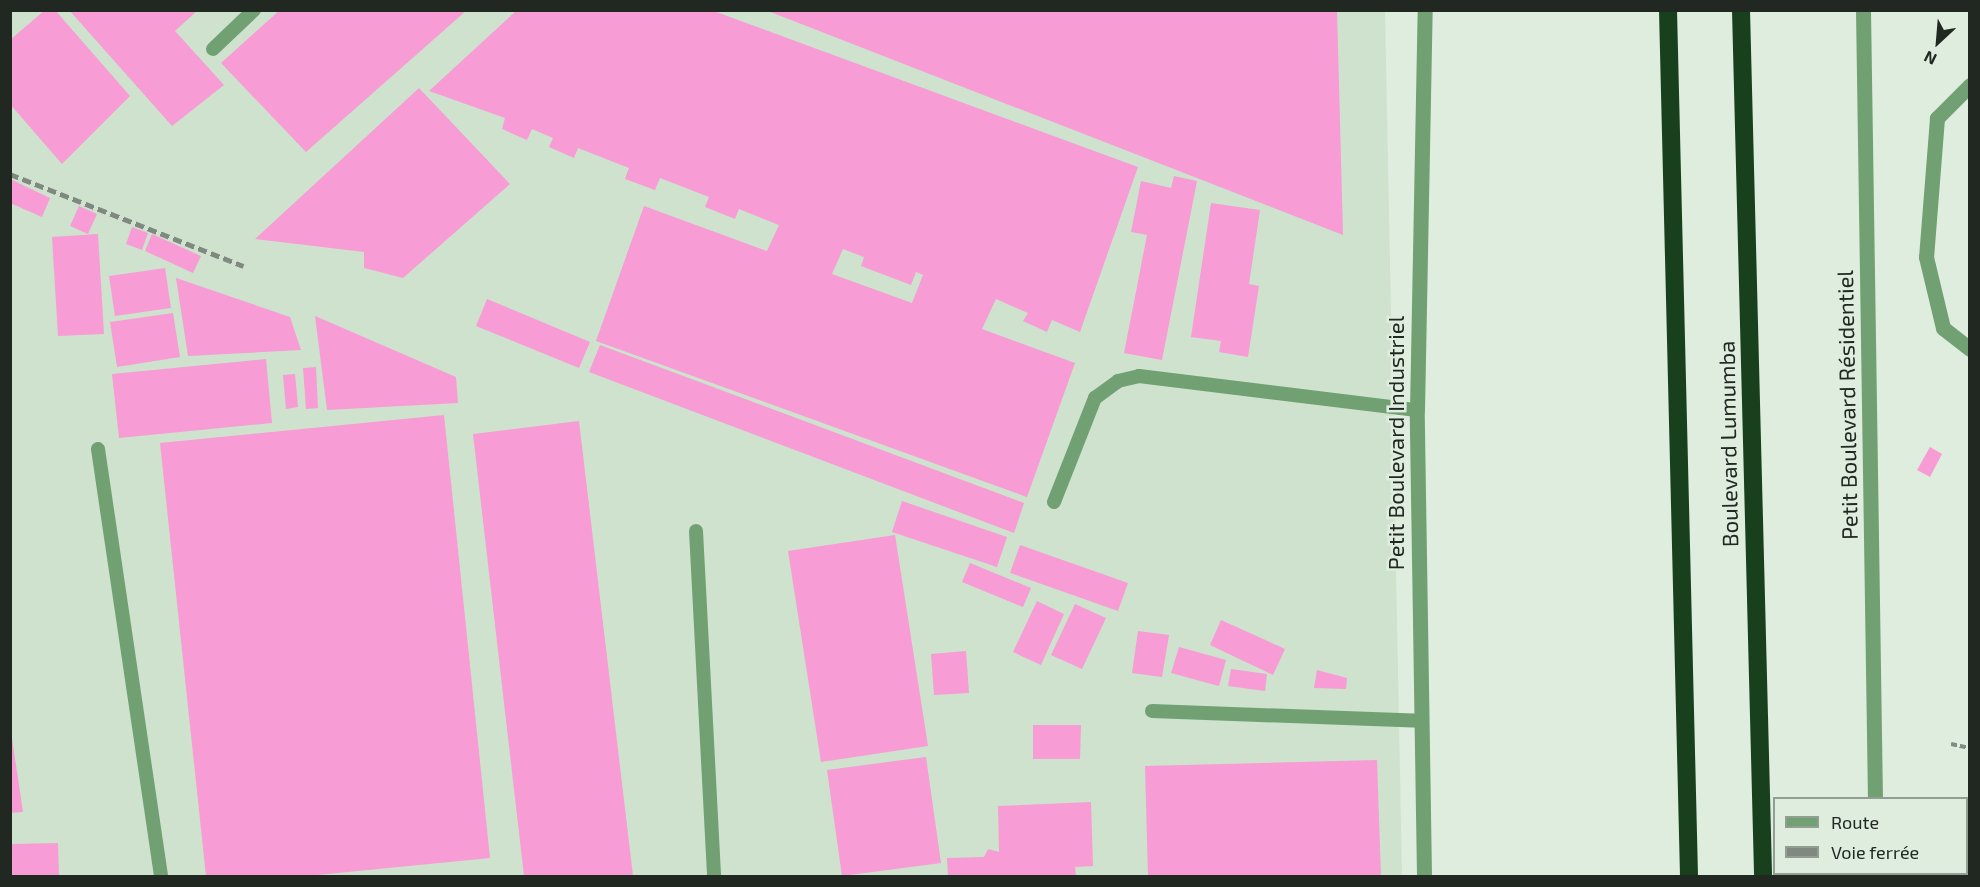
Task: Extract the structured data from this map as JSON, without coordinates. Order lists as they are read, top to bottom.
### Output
{
  "streets": {
    "highway": ["Boulevard Lumumba"],
    "street": ["Petit Boulevard Résidentiel", "Petit Boulevard Industriel"]
  },
  "legend": ["Route", "Voie ferrée"],
  "north": "bottom left"
}
